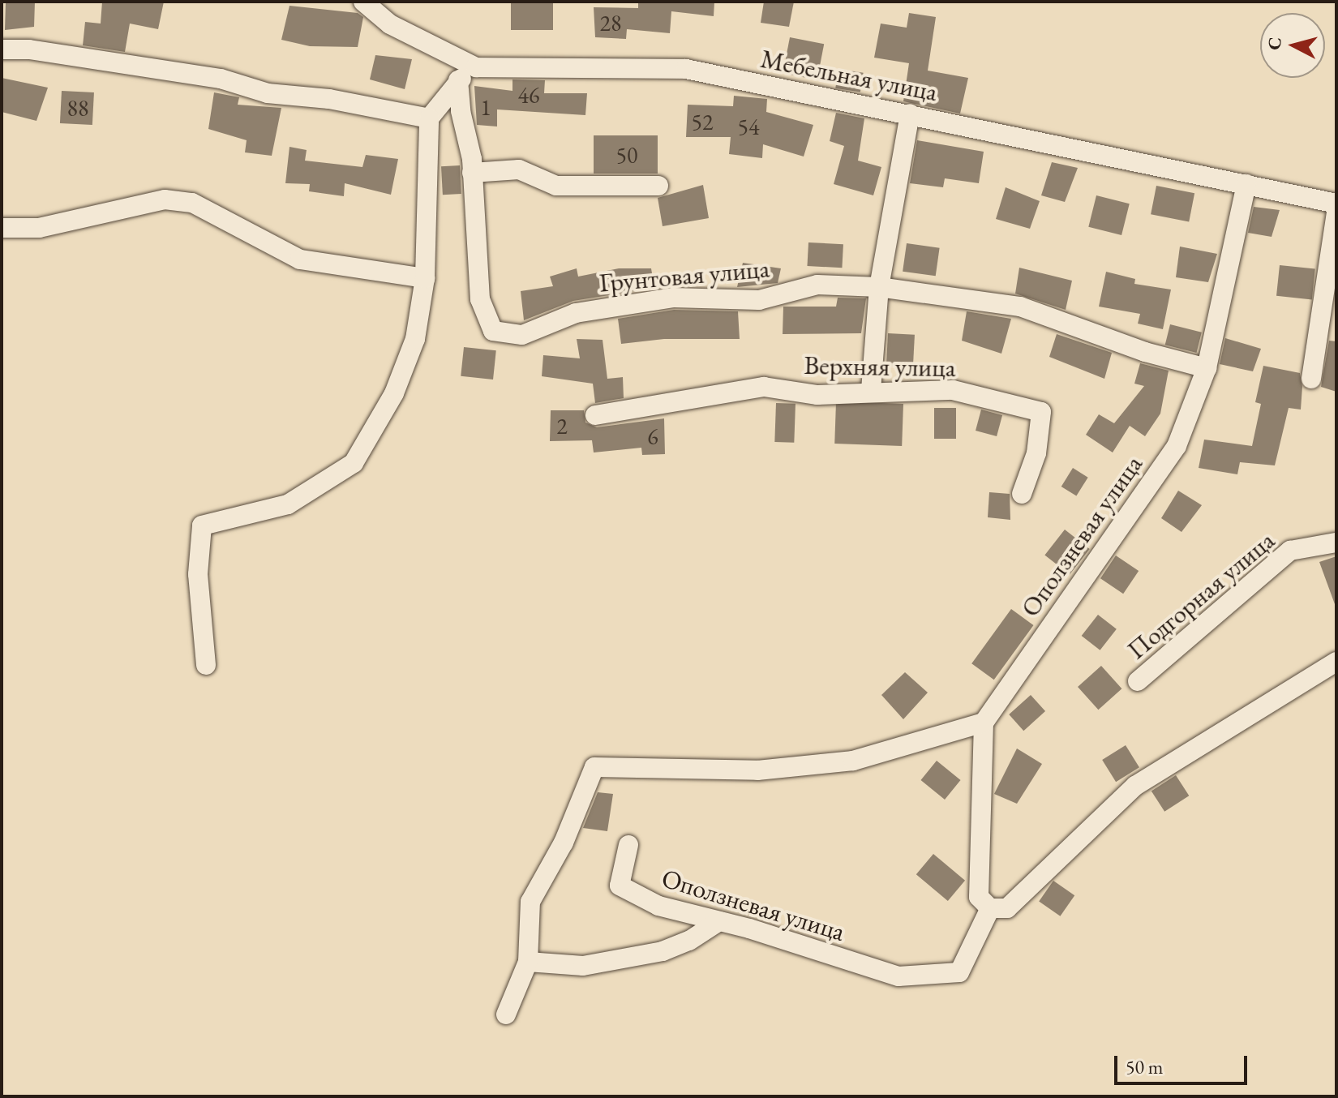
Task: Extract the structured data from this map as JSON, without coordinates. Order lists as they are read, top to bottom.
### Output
{
  "streets": {
    "street": [
      "Мебельная улица",
      "Грунтовая улица",
      "Верхняя улица",
      "Оползневая улица",
      "Подгорная улица"
    ]
  },
  "crossings": [
    ["Мебельная улица", "Оползневая улица"],
    ["Грунтовая улица", "Оползневая улица"]
  ],
  "house_numbers": [
    "28",
    "46",
    "1",
    "88",
    "52",
    "54",
    "50",
    "2",
    "6"
  ],
  "scale_bar": "50 m",
  "north": "left"
}
